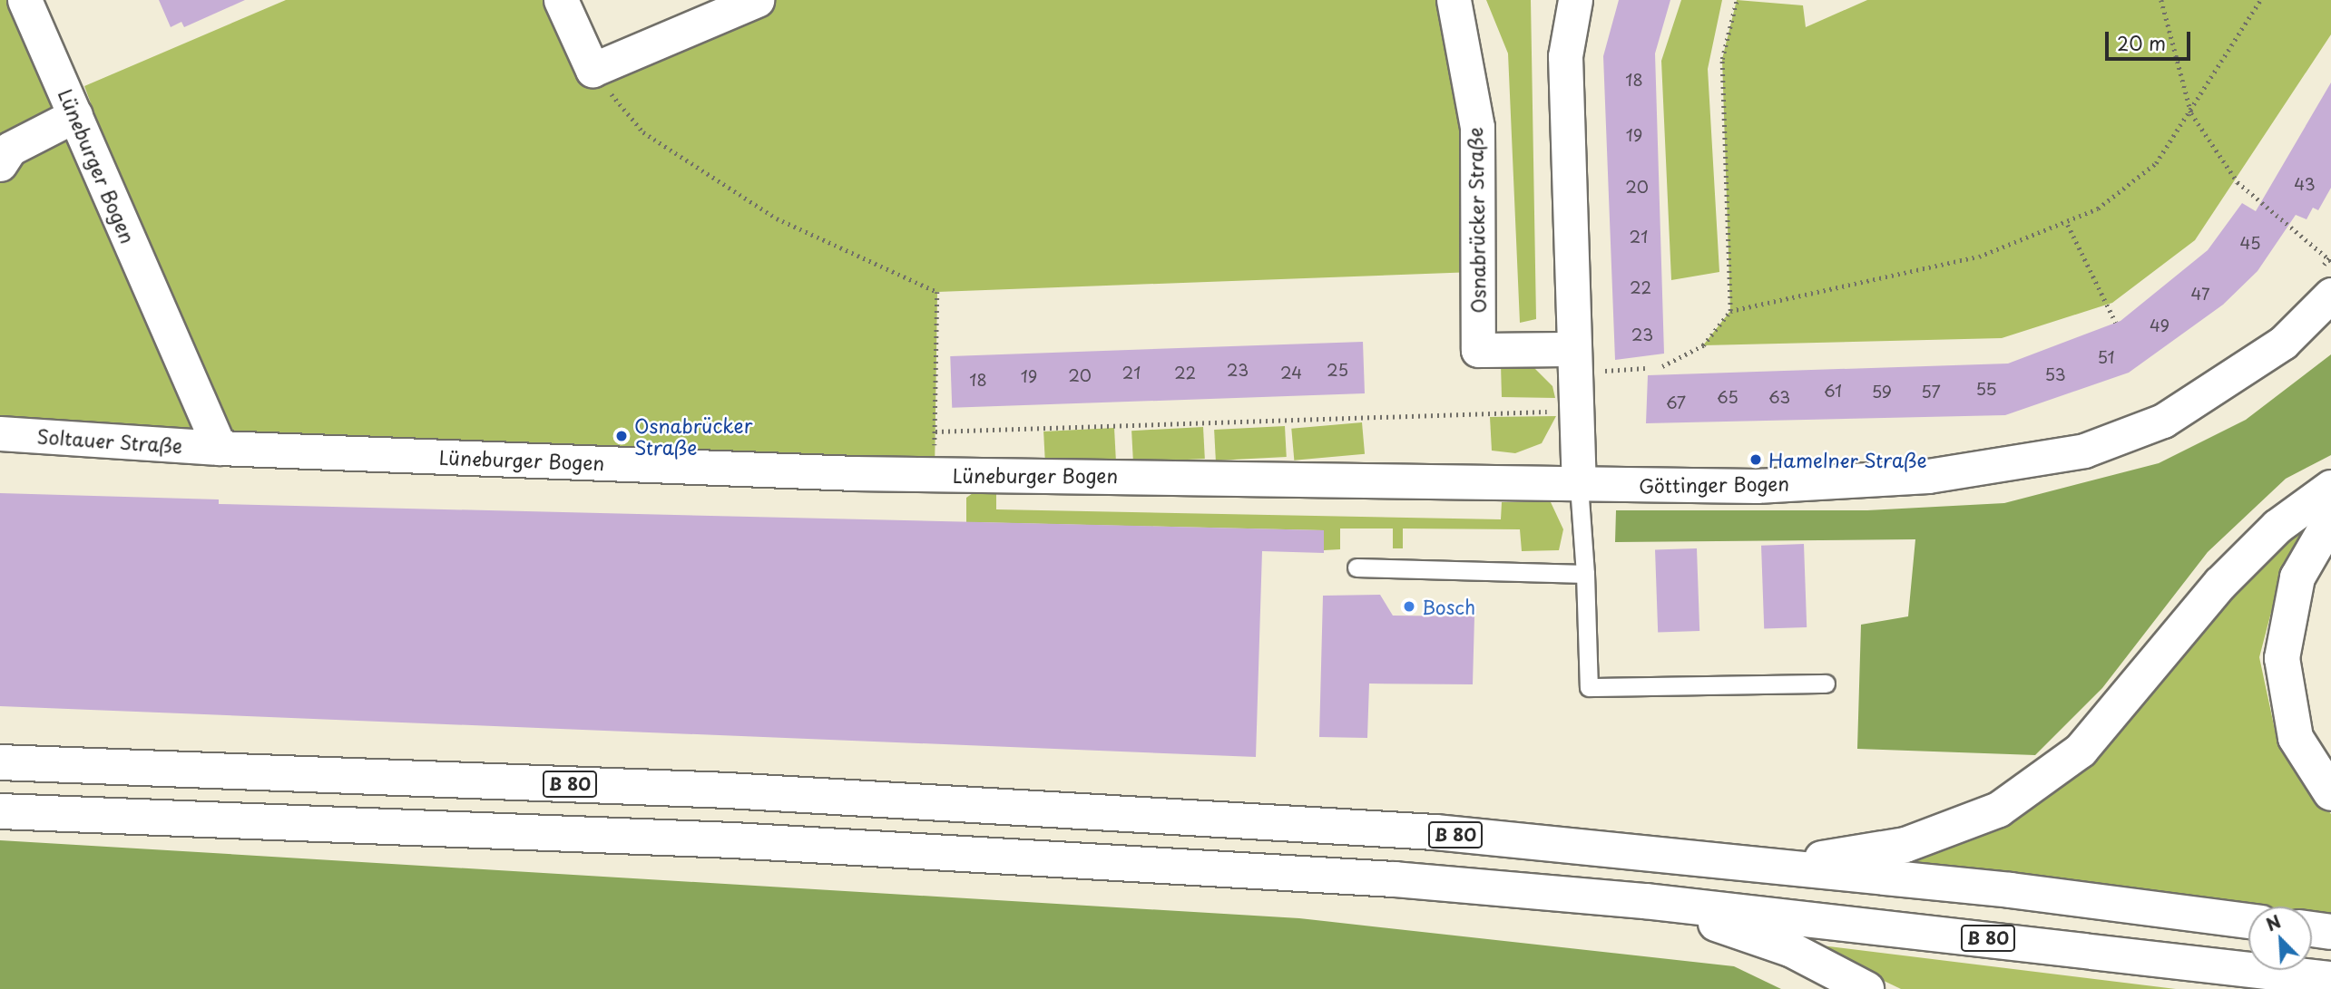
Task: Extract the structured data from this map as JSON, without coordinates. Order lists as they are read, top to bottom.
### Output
{
  "streets": {
    "highway": ["B 80"],
    "street": [
      "Lüneburger Bogen",
      "Osnabrücker Straße",
      "Soltauer Straße",
      "Göttinger Bogen"
    ]
  },
  "crossings": [
    ["Lüneburger Bogen", "Soltauer Straße"],
    ["Lüneburger Bogen", "Göttinger Bogen"]
  ],
  "places": ["Osnabrücker Straße", "Hamelner Straße", "Bosch"],
  "house_numbers": [
    "18",
    "19",
    "43",
    "20",
    "21",
    "45",
    "22",
    "47",
    "49",
    "23",
    "51",
    "23",
    "25",
    "21",
    "22",
    "24",
    "53",
    "20",
    "19",
    "18",
    "55",
    "61",
    "59",
    "57",
    "65",
    "63",
    "67"
  ],
  "scale_bar": "20 m",
  "north": "top left"
}
